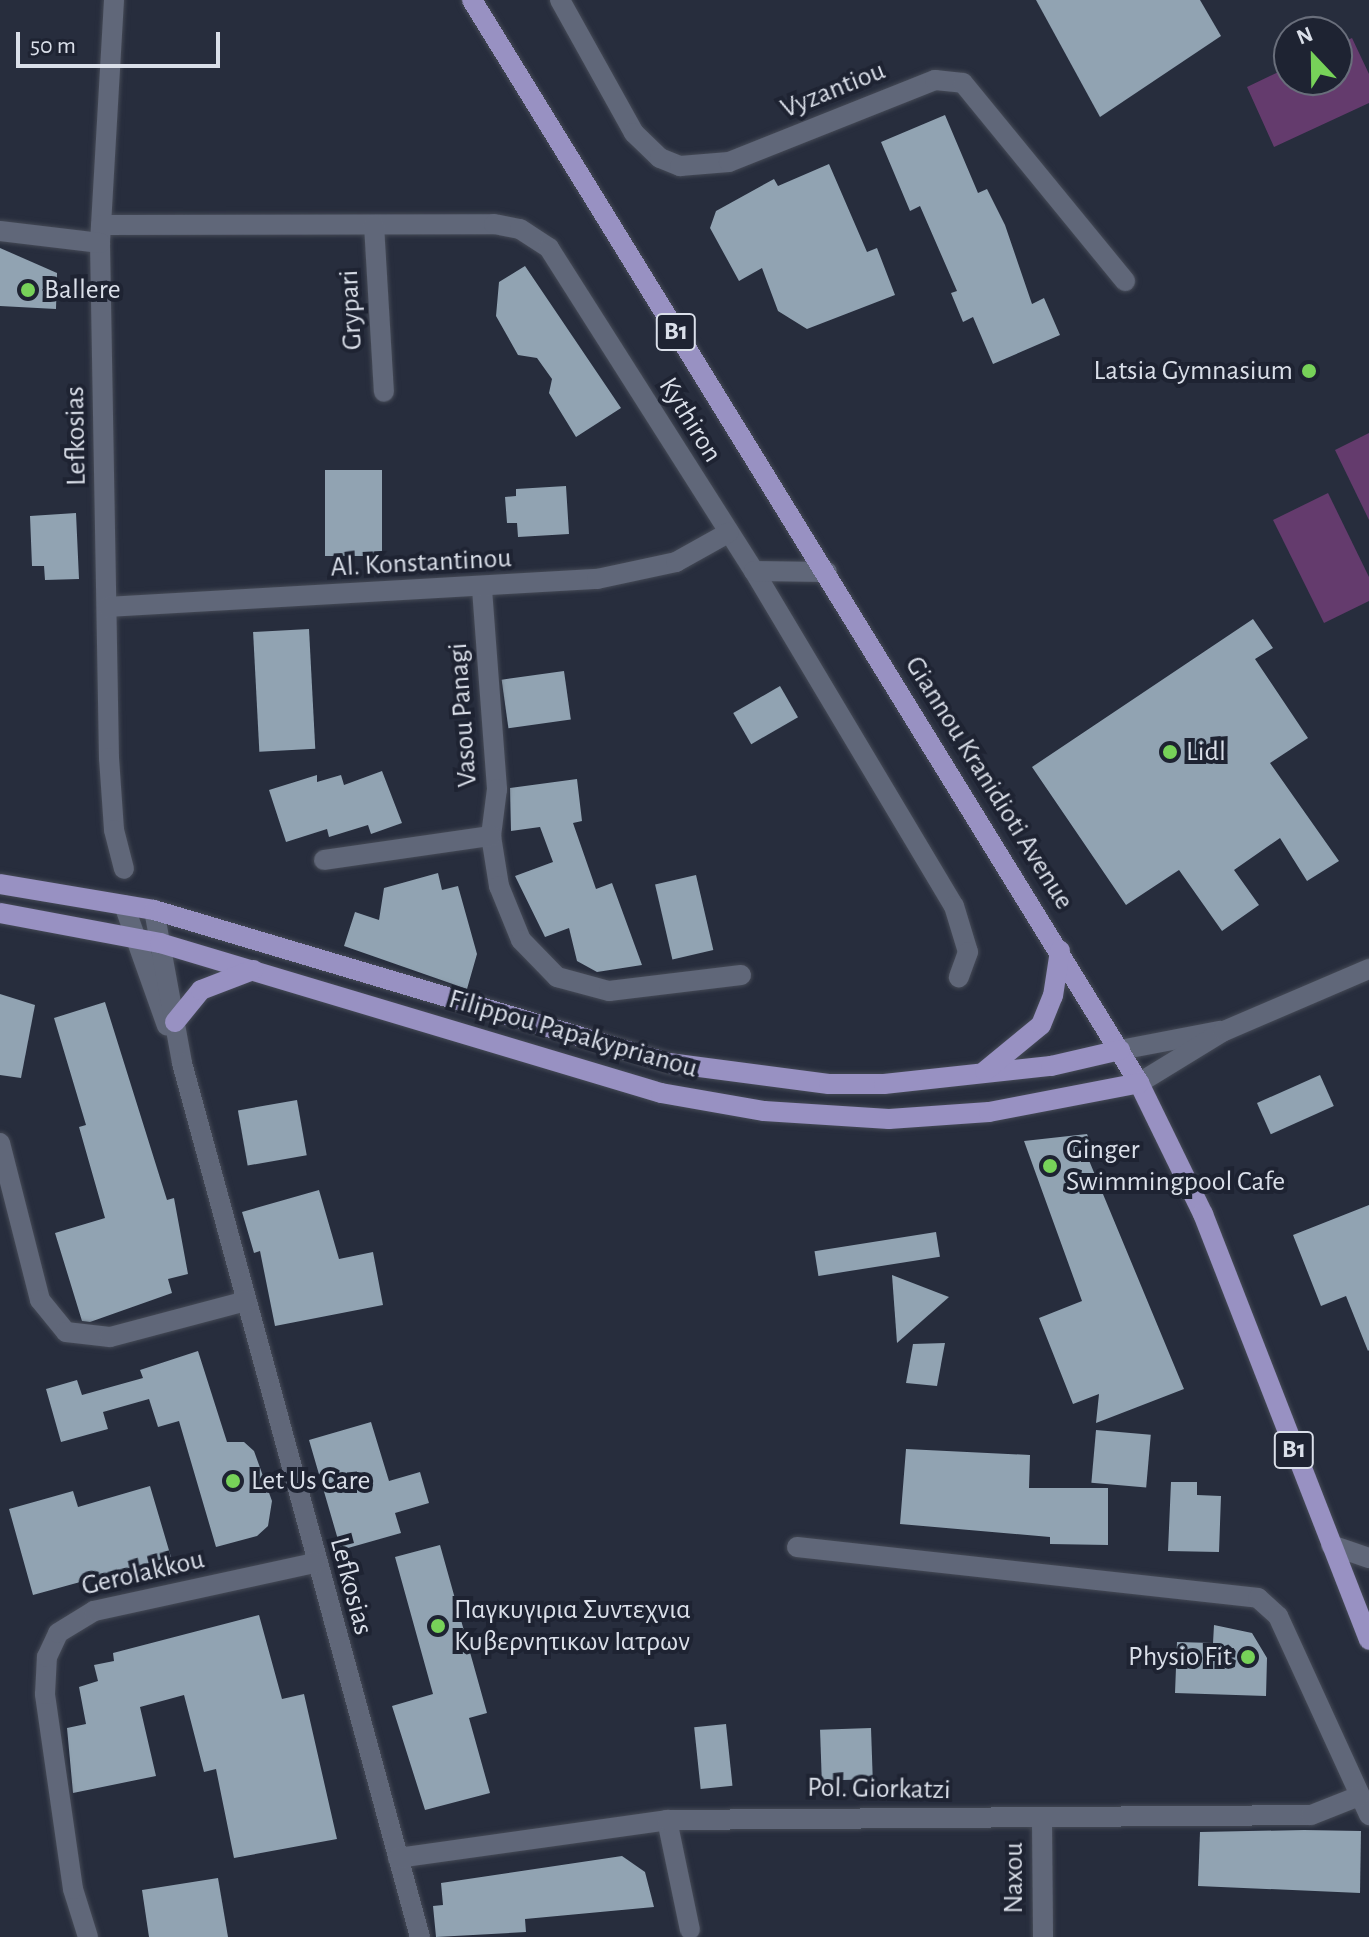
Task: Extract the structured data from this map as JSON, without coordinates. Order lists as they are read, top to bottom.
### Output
{
  "streets": {
    "main road": ["B1", "Giannou Kranidioti Avenue", "Filippou Papakyprianou"],
    "street": [
      "Vyzantiou",
      "Grypari",
      "Kythiron",
      "Lefkosias",
      "Al. Konstantinou",
      "Vasou Panagi",
      "Gerolakkou",
      "Pol. Giorkatzi",
      "Naxou"
    ]
  },
  "crossings": [
    ["Grypari", "Kythiron"],
    ["Kythiron", "Lefkosias"],
    ["Kythiron", "Al. Konstantinou"],
    ["Lefkosias", "Al. Konstantinou"],
    ["Lefkosias", "Filippou Papakyprianou"],
    ["Lefkosias", "Gerolakkou"],
    ["Lefkosias", "Pol. Giorkatzi"],
    ["Al. Konstantinou", "Vasou Panagi"],
    ["Giannou Kranidioti Avenue", "Filippou Papakyprianou"],
    ["Pol. Giorkatzi", "Naxou"]
  ],
  "places": [
    "Ballere",
    "Latsia Gymnasium",
    "Lidl",
    "Ginger Swimmingpool Cafe",
    "Let Us Care",
    "Παγκυγιρια Συντεχνια Κυβερνητικων Ιατρων",
    "Physio Fit"
  ],
  "scale_bar": "50 m",
  "north": "top"
}
